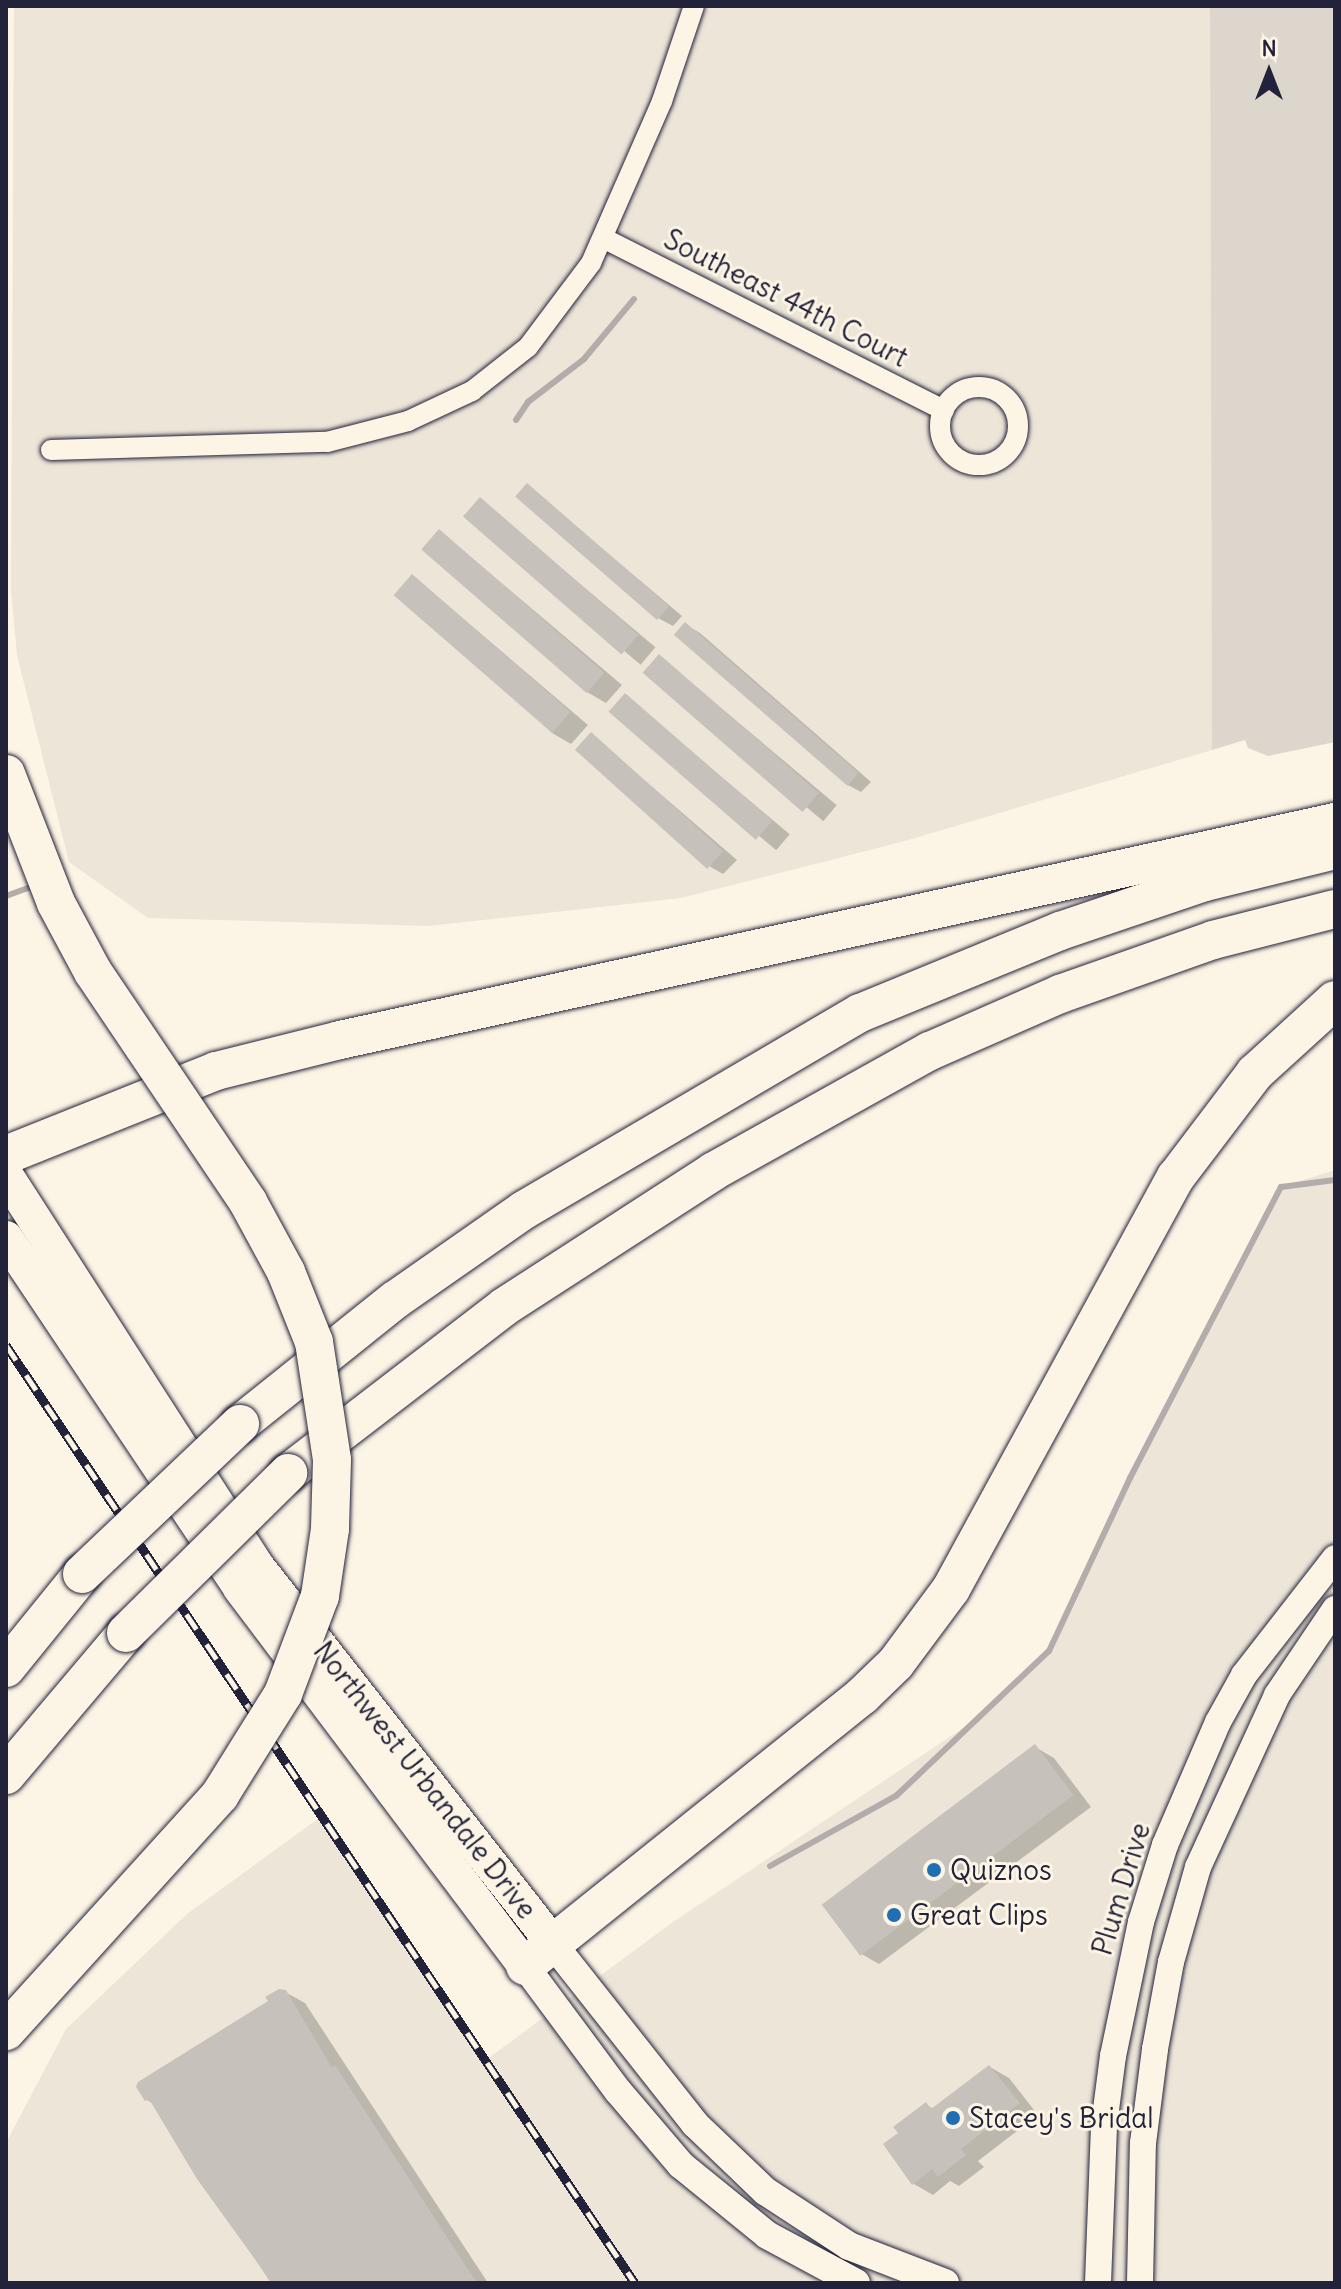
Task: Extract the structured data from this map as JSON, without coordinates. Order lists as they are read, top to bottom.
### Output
{
  "streets": {
    "highway": ["Northwest Urbandale Drive"],
    "street": ["Southeast 44th Court", "Plum Drive"]
  },
  "places": ["Quiznos", "Great Clips", "Stacey's Bridal"],
  "north": "top"
}
